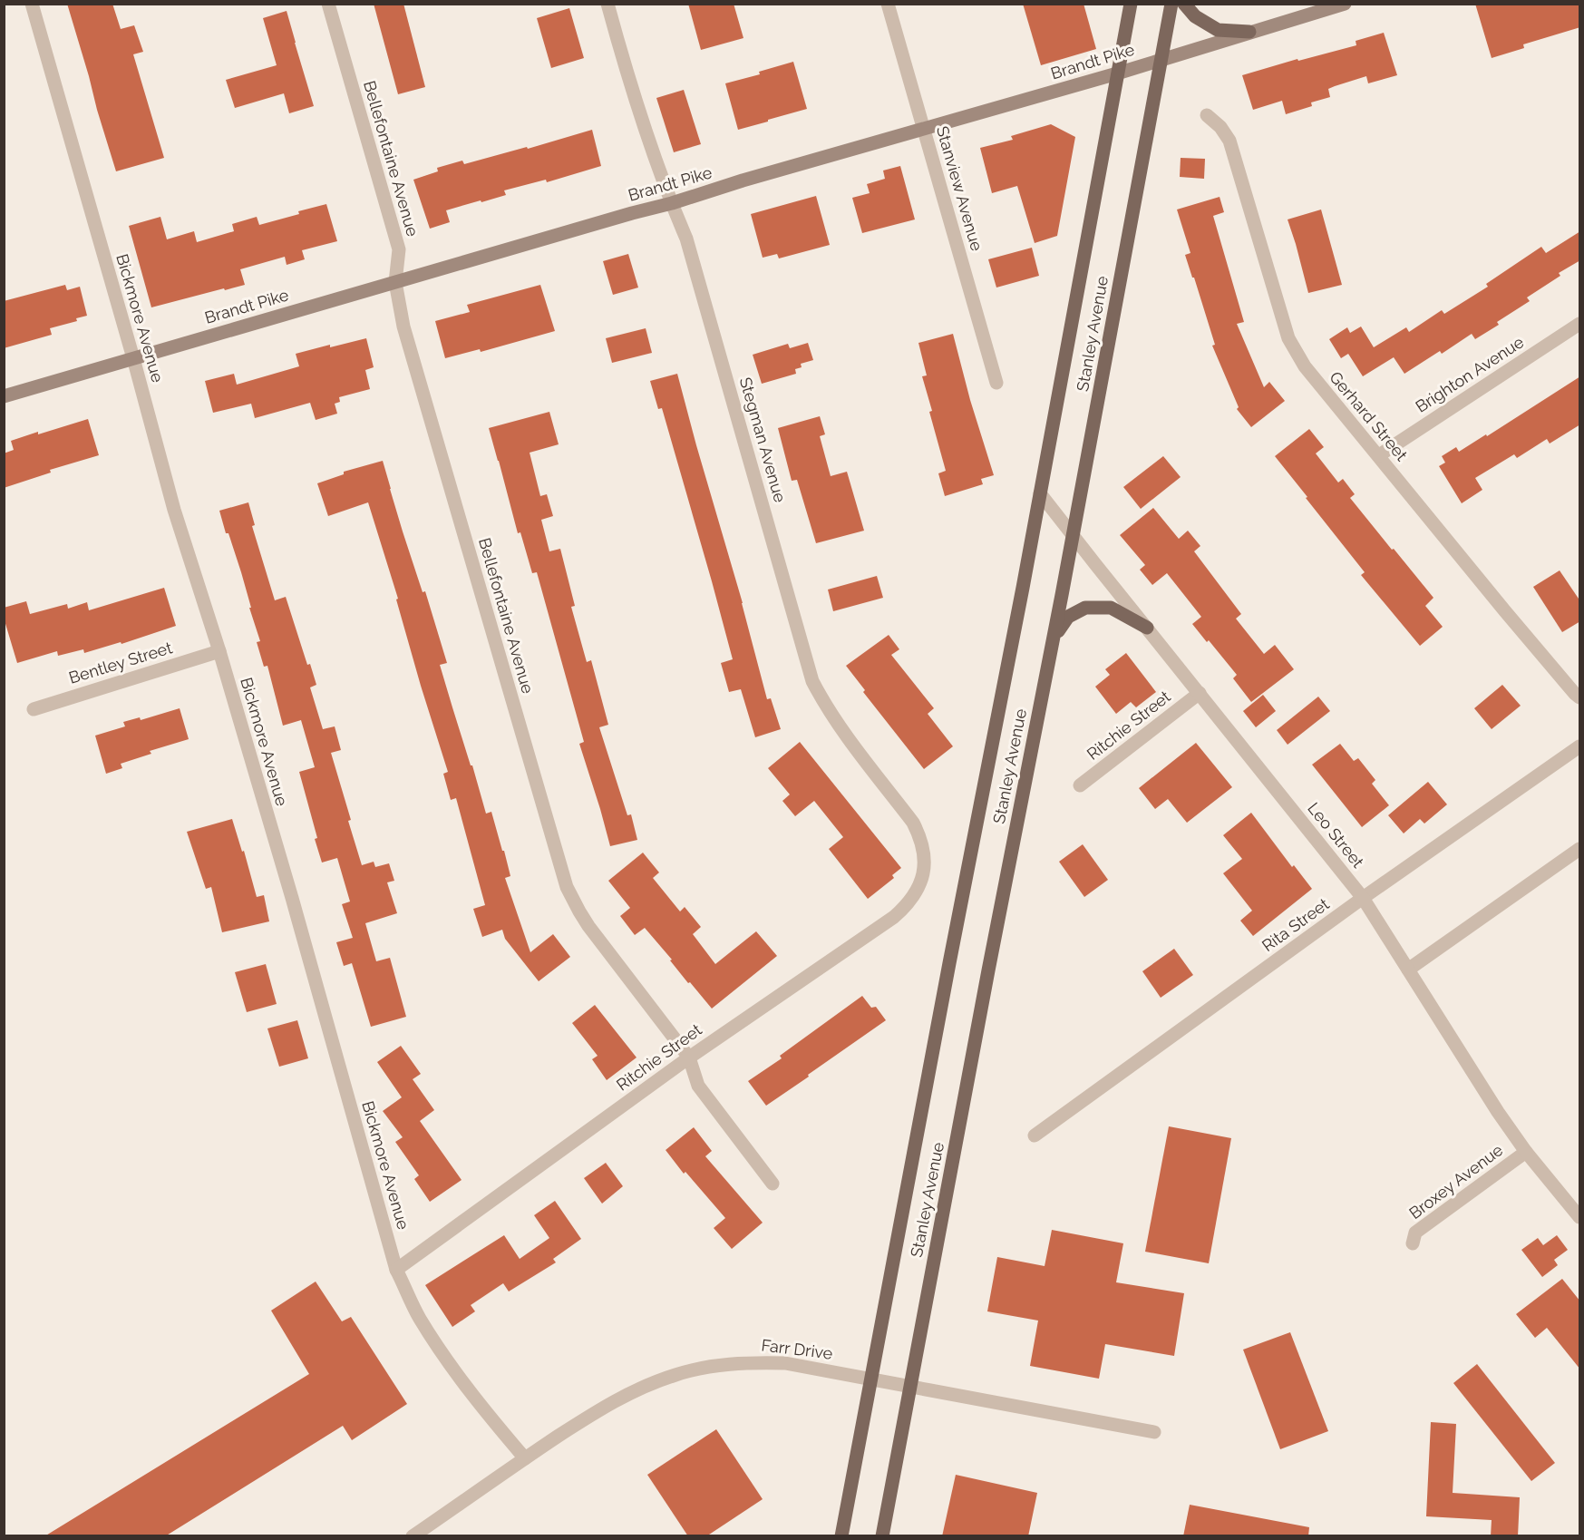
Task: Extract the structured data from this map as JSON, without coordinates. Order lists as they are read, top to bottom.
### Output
{
  "streets": {
    "main road": ["Brandt Pike", "Stanley Avenue"],
    "street": [
      "Bellefontaine Avenue",
      "Stanview Avenue",
      "Bickmore Avenue",
      "Brighton Avenue",
      "Gerhard Street",
      "Stegman Avenue",
      "Bentley Street",
      "Ritchie Street",
      "Leo Street",
      "Rita Street",
      "Broxey Avenue",
      "Farr Drive"
    ]
  },
  "crossings": [
    ["Brandt Pike", "Bellefontaine Avenue"],
    ["Brandt Pike", "Stanview Avenue"],
    ["Brandt Pike", "Bickmore Avenue"],
    ["Brandt Pike", "Stanley Avenue"],
    ["Brandt Pike", "Stegman Avenue"],
    ["Bellefontaine Avenue", "Ritchie Street"],
    ["Bickmore Avenue", "Bentley Street"],
    ["Bickmore Avenue", "Ritchie Street"],
    ["Bickmore Avenue", "Farr Drive"],
    ["Stanley Avenue", "Leo Street"],
    ["Stanley Avenue", "Farr Drive"],
    ["Brighton Avenue", "Gerhard Street"],
    ["Stegman Avenue", "Ritchie Street"],
    ["Ritchie Street", "Leo Street"],
    ["Leo Street", "Rita Street"],
    ["Leo Street", "Broxey Avenue"]
  ]
}
